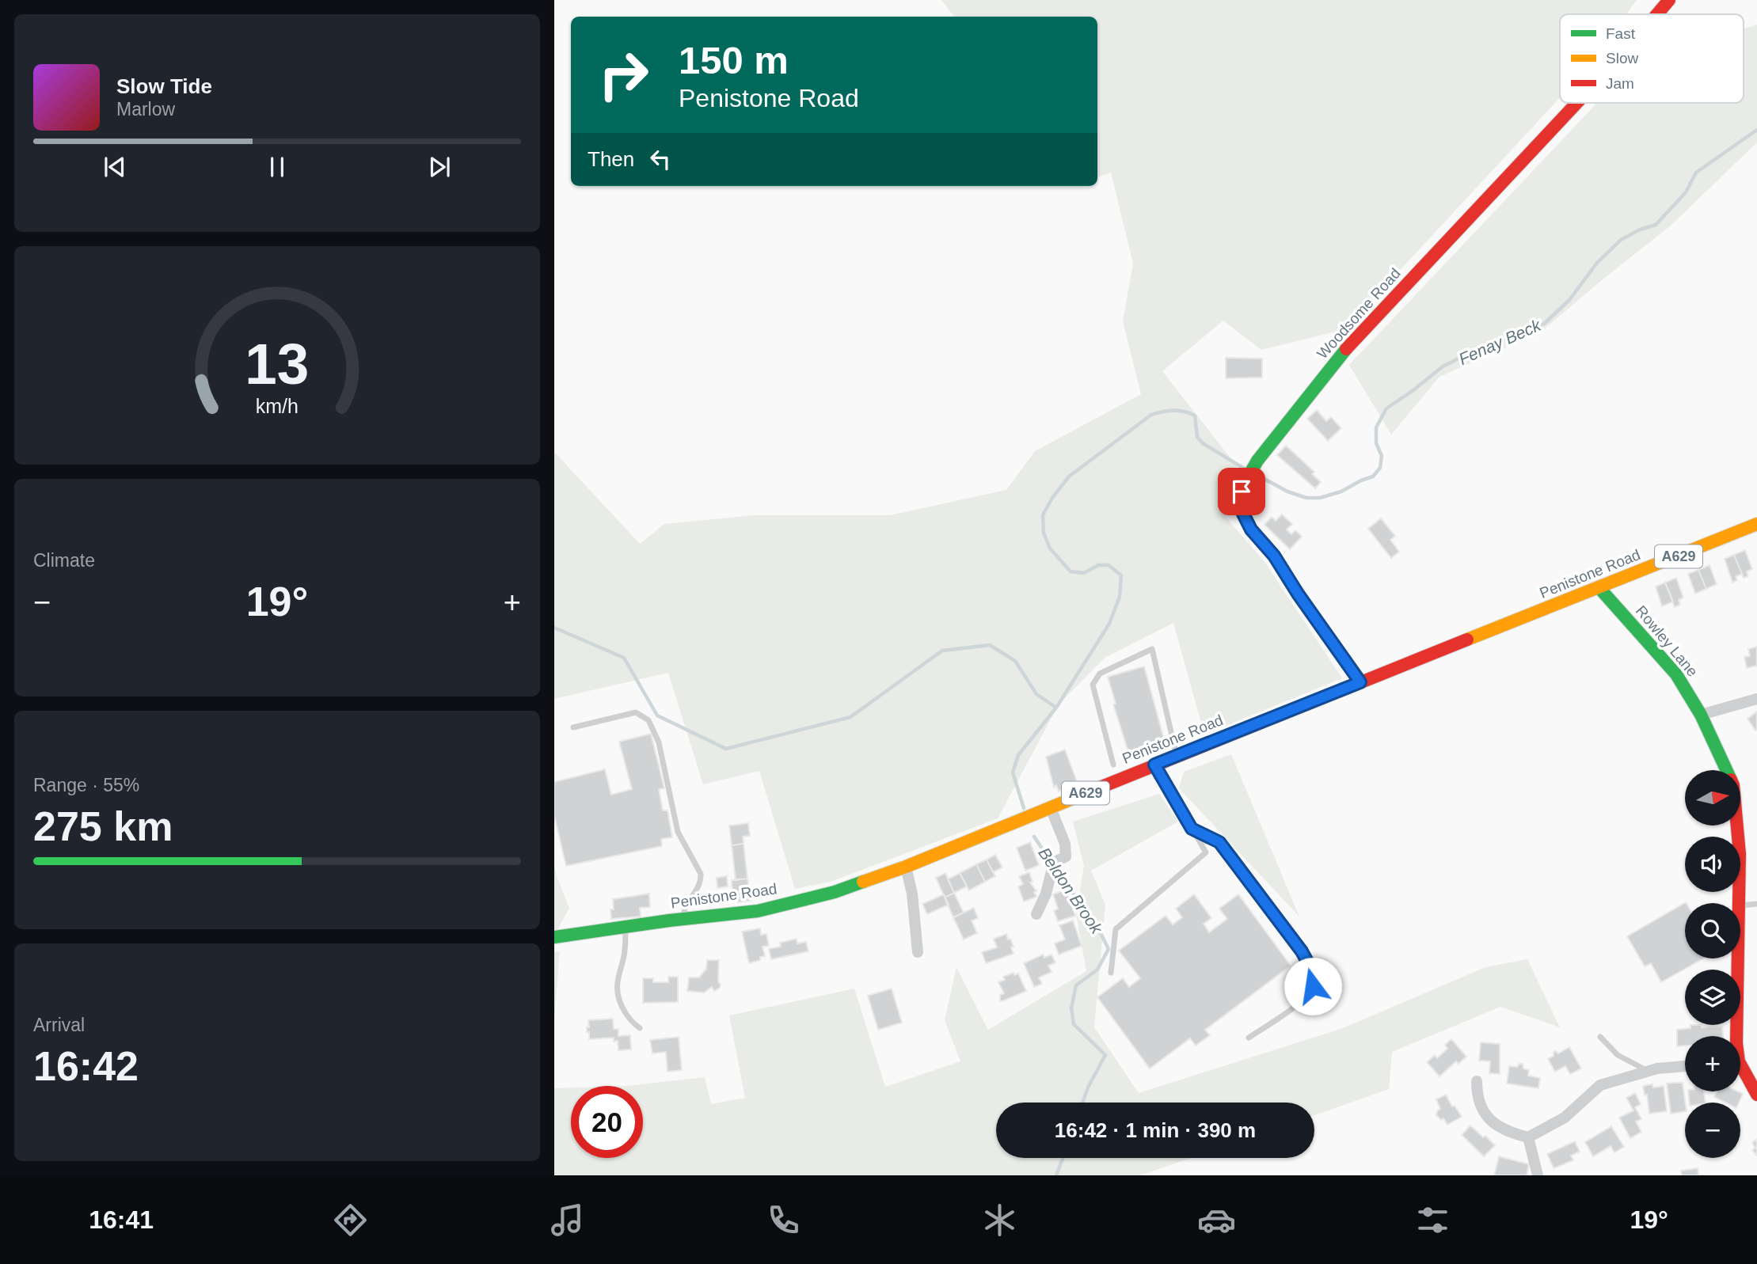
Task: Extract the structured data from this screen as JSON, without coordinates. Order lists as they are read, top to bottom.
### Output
{
  "streets": {
    "main road": [
      "Woodsome Road",
      "A629",
      "Penistone Road",
      "Rowley Lane"
    ]
  },
  "crossings": [
    ["Woodsome Road", "Penistone Road"],
    ["Penistone Road", "Rowley Lane"]
  ],
  "water": ["Fenay Beck", "Beldon Brook"],
  "legend": ["Fast", "Slow", "Jam"],
  "north": "right",
  "page": {
    "turn": ["150 m", "Penistone Road"],
    "song": ["Slow Tide", "Marlow"],
    "then": "Then",
    "tile": [
      "Climate",
      ["Range · 55%", "275 km"],
      ["Arrival", "16:42"]
    ],
    "heat": ["−", "19°", "+"],
    "map_buttons": ["+", "−"],
    "limit": "20",
    "trip": "16:42 · 1 min · 390 m",
    "tabs": ["16:41", "19°"],
    "gauge": ["13", "km/h"]
  }
}
